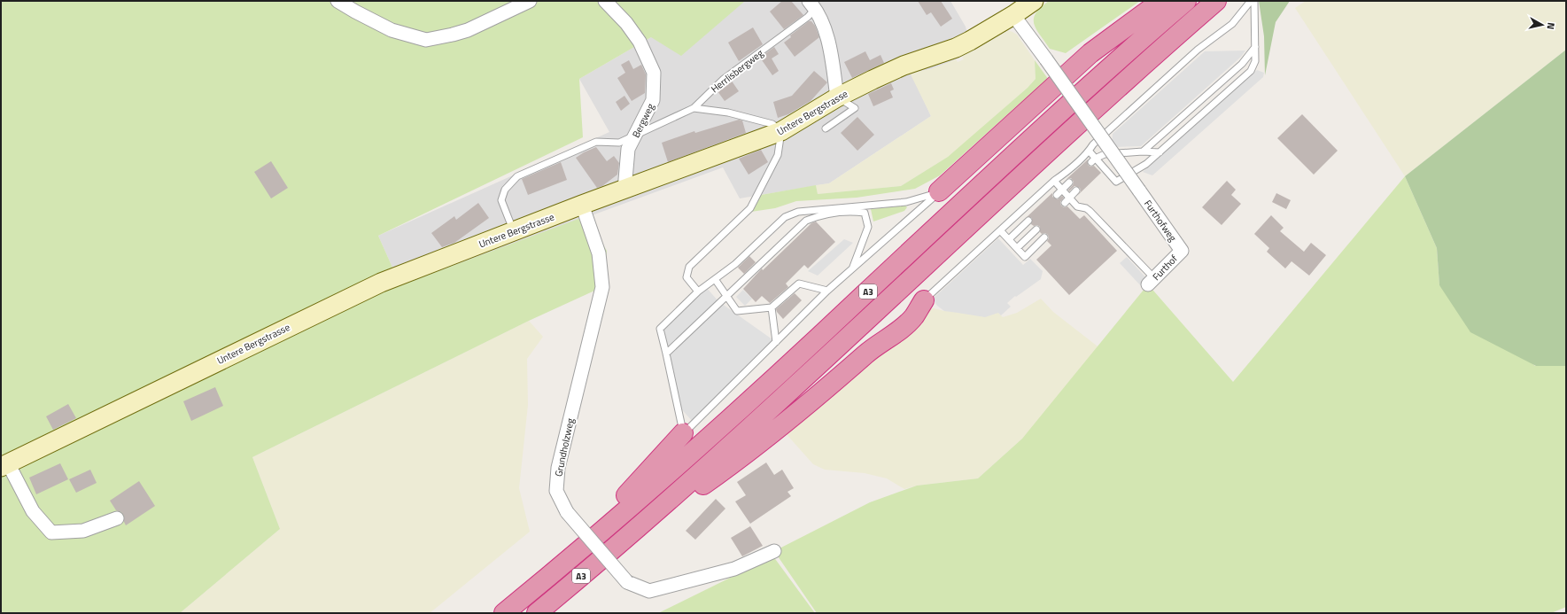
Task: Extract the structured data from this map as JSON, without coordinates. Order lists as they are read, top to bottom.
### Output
{
  "streets": {
    "highway": ["A3"],
    "main road": ["Untere Bergstrasse"],
    "street": [
      "Bergweg",
      "Furthofweg",
      "Furthof",
      "Grundholzweg"
    ],
    "lane": ["Herrlisbergweg"]
  },
  "crossings": [
    ["Herrlisbergweg", "Untere Bergstrasse"],
    ["Herrlisbergweg", "Bergweg"],
    ["Untere Bergstrasse", "Bergweg"],
    ["Untere Bergstrasse", "Furthofweg"],
    ["Untere Bergstrasse", "Grundholzweg"],
    ["Furthofweg", "Furthof"]
  ],
  "north": "right"
}
